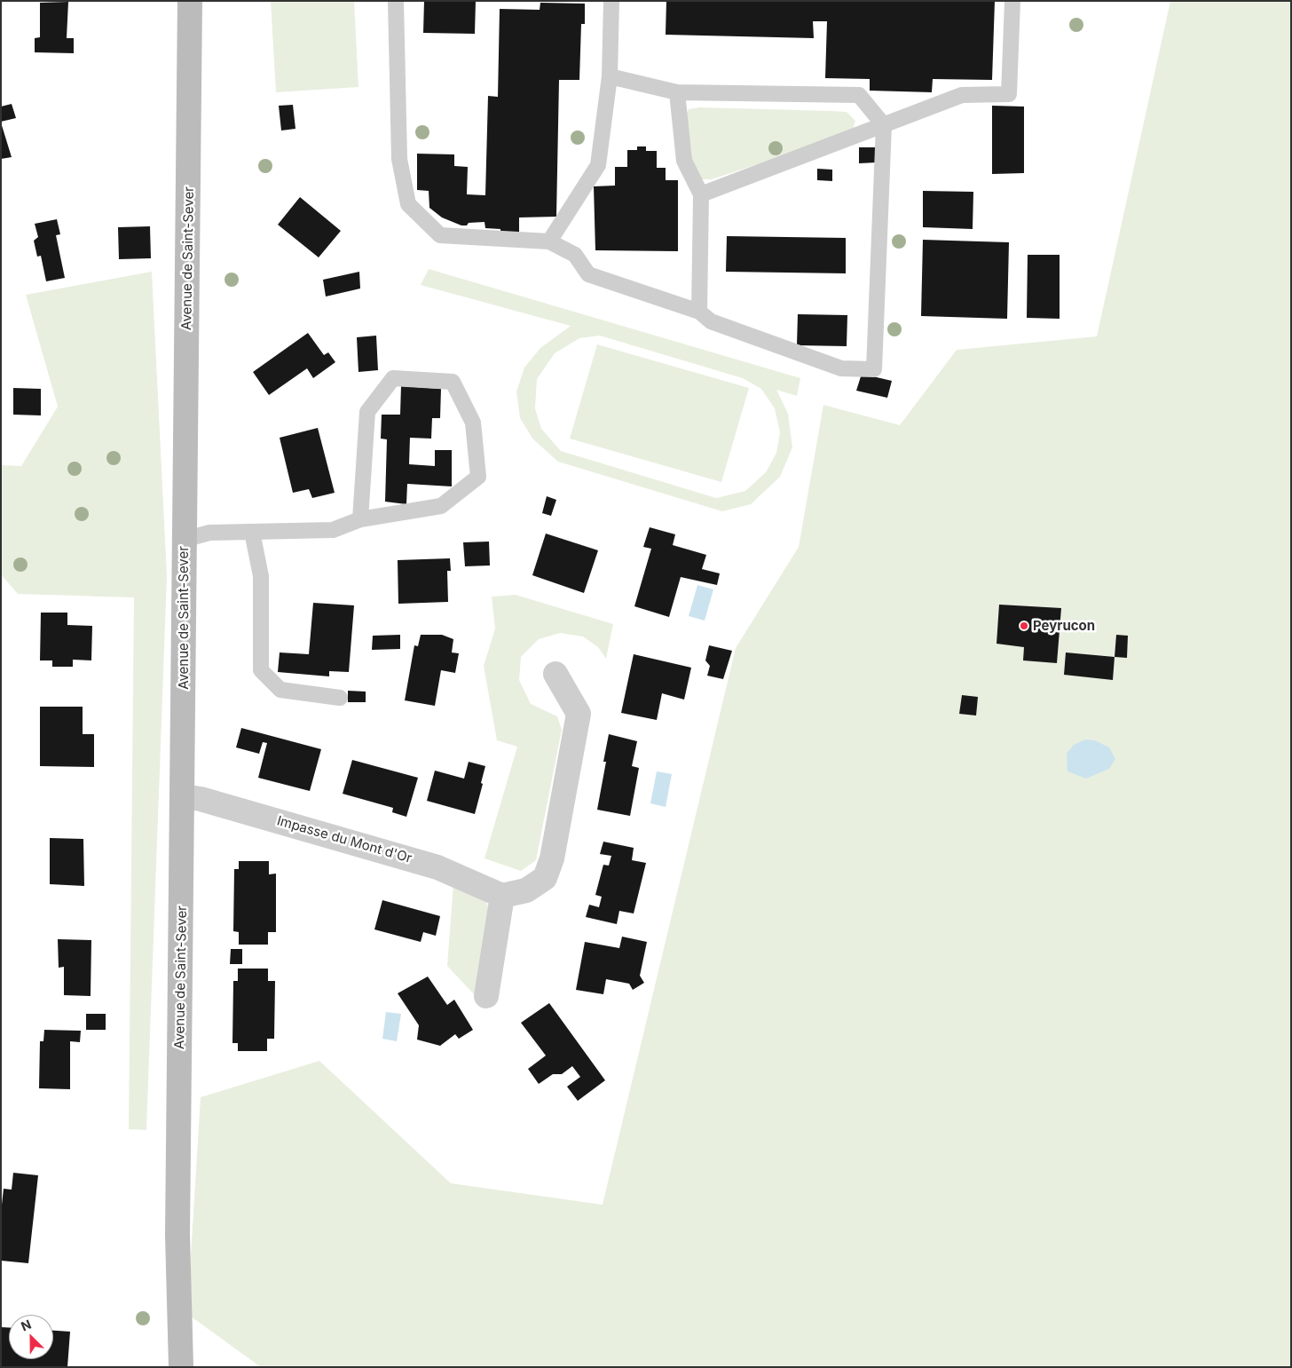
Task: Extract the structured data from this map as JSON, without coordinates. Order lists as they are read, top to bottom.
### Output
{
  "streets": {
    "main road": ["Avenue de Saint-Sever"],
    "street": ["Impasse du Mont d'Or"]
  },
  "crossings": [
    ["Avenue de Saint-Sever", "Impasse du Mont d'Or"]
  ],
  "places": ["Peyrucon"],
  "north": "top left"
}
